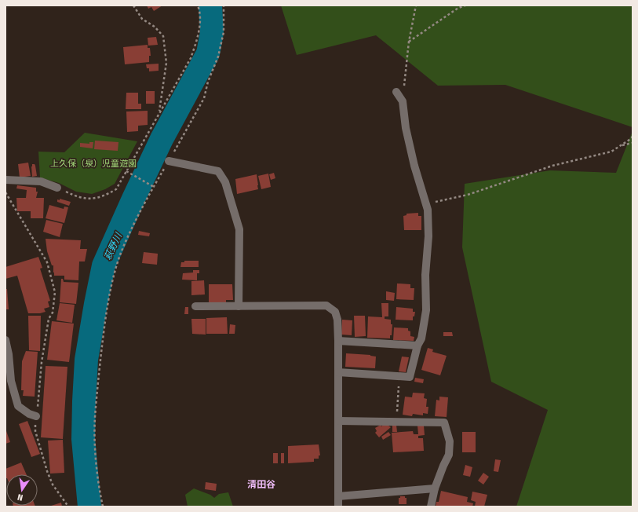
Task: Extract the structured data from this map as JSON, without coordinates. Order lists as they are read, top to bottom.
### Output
{
  "districts": ["清田谷"],
  "water": ["萩野川"],
  "parks": ["上久保（泉）児童遊園"],
  "north": "bottom"
}
